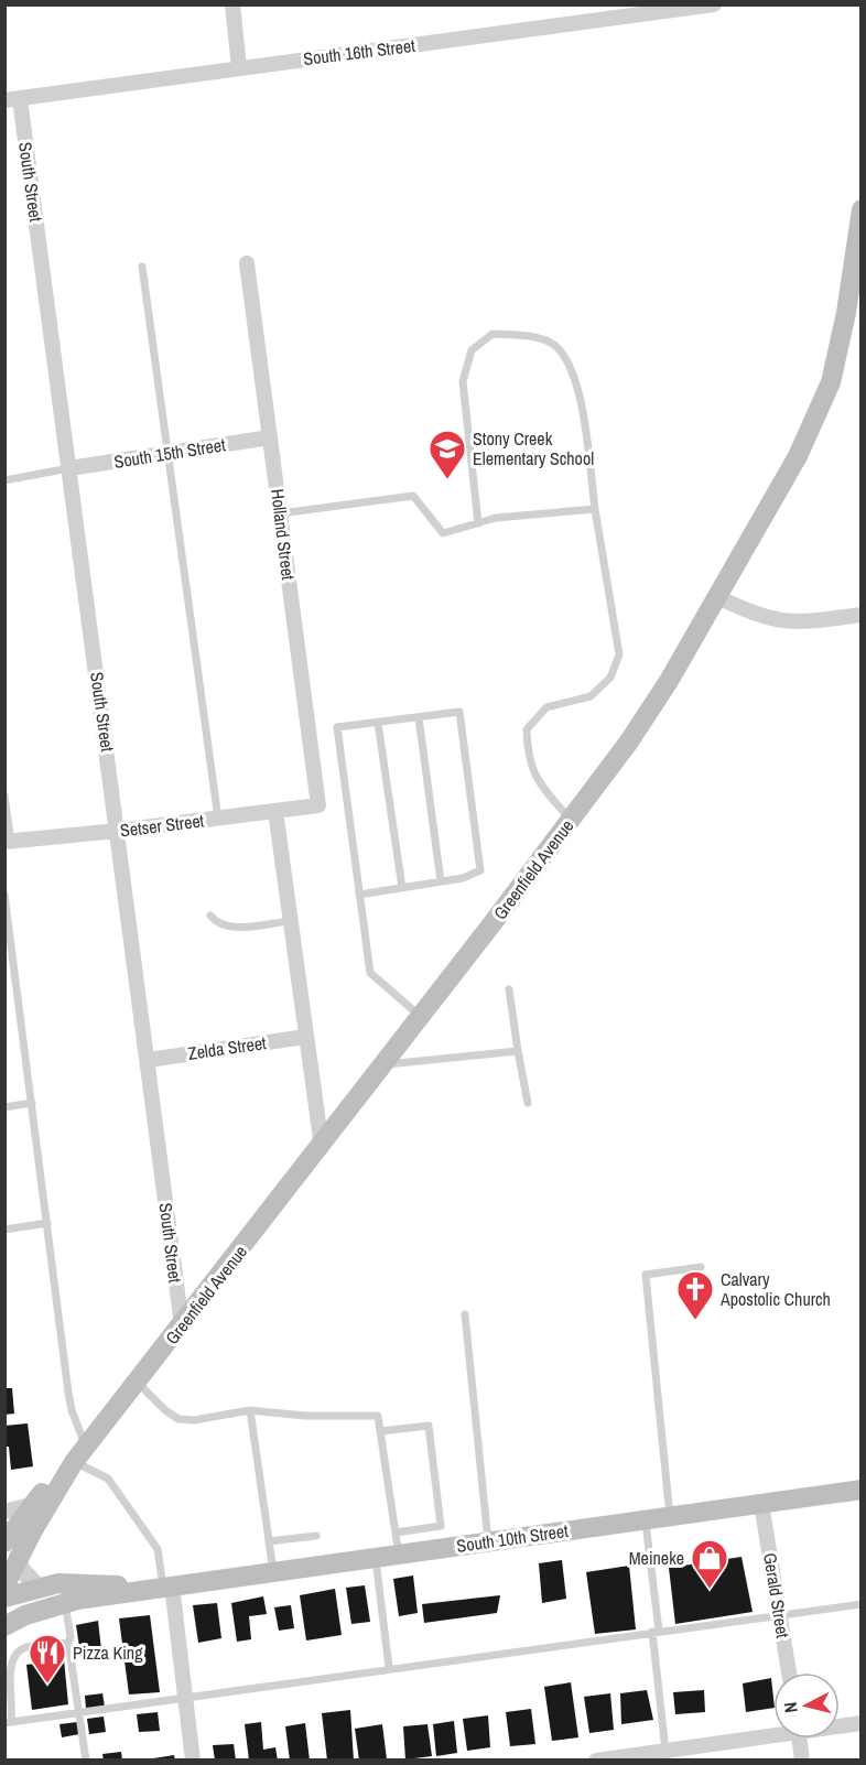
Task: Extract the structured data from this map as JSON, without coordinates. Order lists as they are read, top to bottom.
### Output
{
  "streets": {
    "main road": ["Greenfield Avenue", "South 10th Street"],
    "street": [
      "South 16th Street",
      "South Street",
      "South 15th Street",
      "Holland Street",
      "Setser Street",
      "Zelda Street",
      "Gerald Street"
    ]
  },
  "crossings": [
    ["South 16th Street", "South Street"],
    ["South Street", "South 15th Street"],
    ["South Street", "Setser Street"],
    ["South Street", "Greenfield Avenue"],
    ["South Street", "Zelda Street"],
    ["South 15th Street", "Holland Street"],
    ["Holland Street", "Setser Street"],
    ["South 10th Street", "Gerald Street"]
  ],
  "places": {
    "school or university": ["Stony Creek Elementary School"],
    "church": ["Calvary Apostolic Church"],
    "shop": ["Meineke"],
    "restaurant": ["Pizza King"]
  },
  "north": "left"
}
